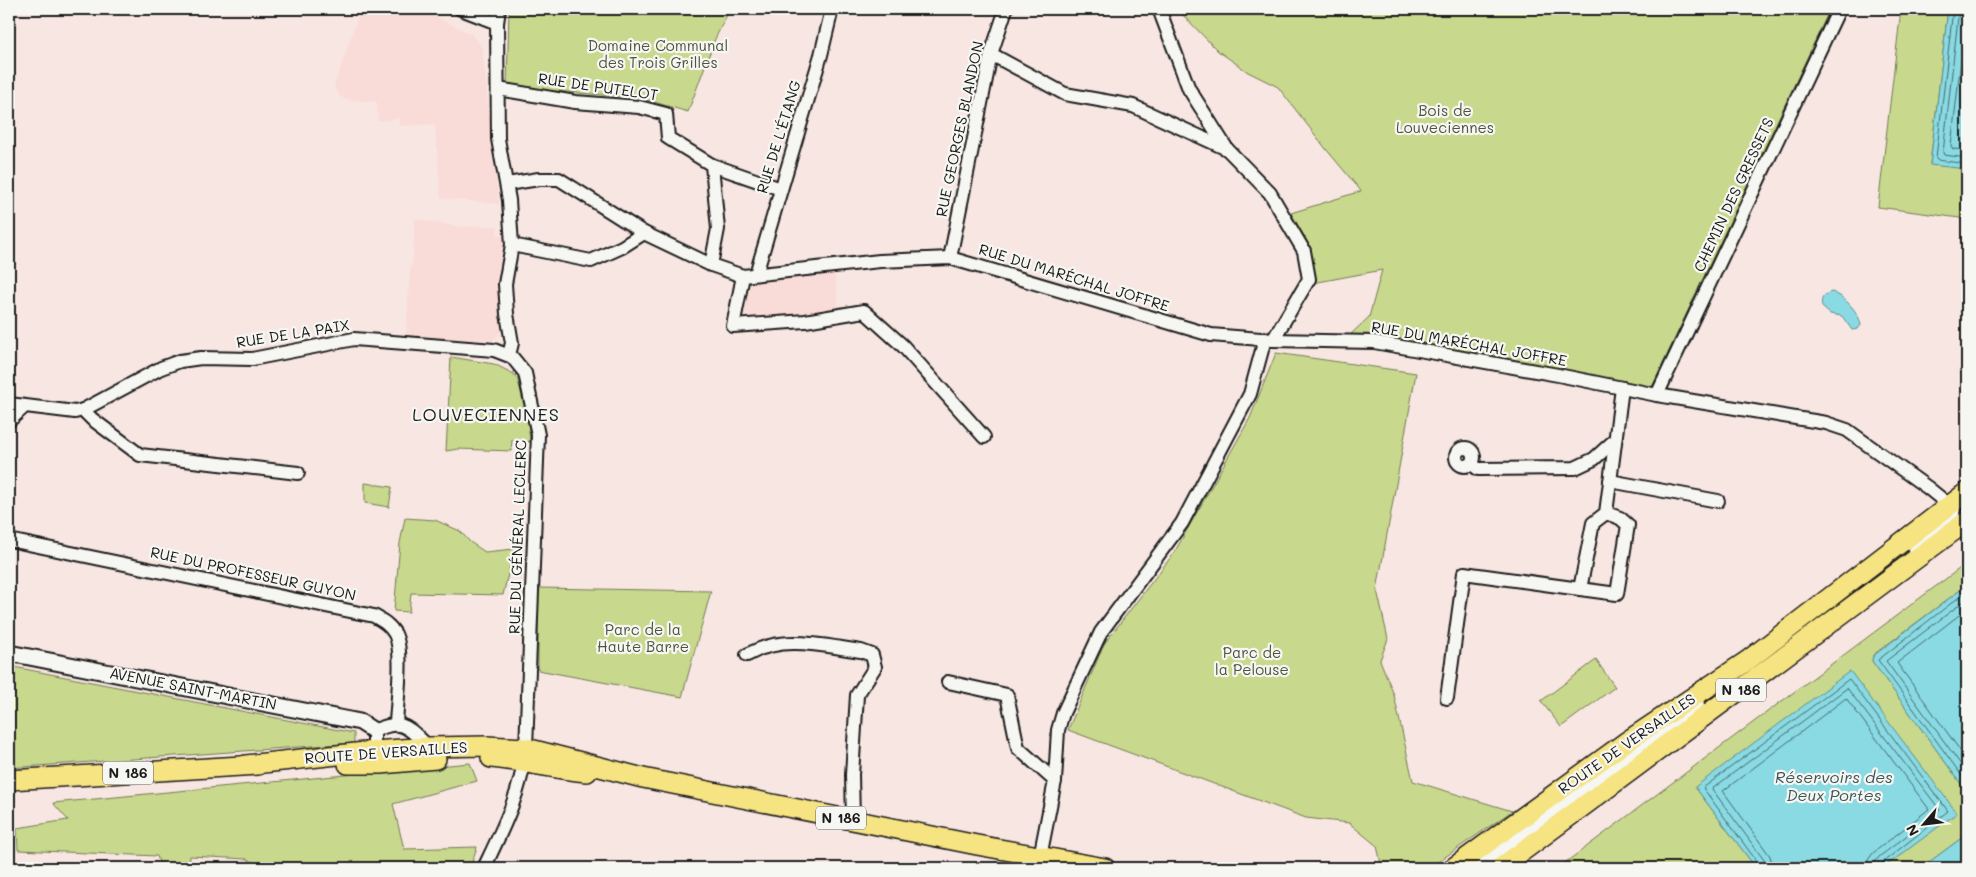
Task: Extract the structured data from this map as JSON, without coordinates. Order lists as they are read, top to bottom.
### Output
{
  "streets": {
    "main road": ["N 186", "ROUTE DE VERSAILLES"],
    "street": [
      "RUE DE PUTELOT",
      "RUE GEORGES BLANDON",
      "RUE DE L'ÉTANG",
      "CHEMIN DES GRESSETS",
      "RUE DU MARÉCHAL JOFFRE",
      "RUE DE LA PAIX",
      "RUE DU GÉNÉRAL LECLERC",
      "RUE DU PROFESSEUR GUYON",
      "AVENUE SAINT-MARTIN"
    ]
  },
  "crossings": [
    ["RUE GEORGES BLANDON", "RUE DU MARÉCHAL JOFFRE"],
    ["RUE DE L'ÉTANG", "RUE DU MARÉCHAL JOFFRE"],
    ["CHEMIN DES GRESSETS", "RUE DU MARÉCHAL JOFFRE"],
    ["RUE DU MARÉCHAL JOFFRE", "ROUTE DE VERSAILLES"],
    ["RUE DE LA PAIX", "RUE DU GÉNÉRAL LECLERC"],
    ["RUE DU GÉNÉRAL LECLERC", "ROUTE DE VERSAILLES"]
  ],
  "districts": ["LOUVECIENNES"],
  "water": ["Réservoirs des Deux Portes"],
  "parks": [
    "Domaine Communal des Trois Grilles",
    "Bois de Louveciennes",
    "Parc de la Haute Barre",
    "Parc de la Pelouse"
  ],
  "north": "bottom left"
}
